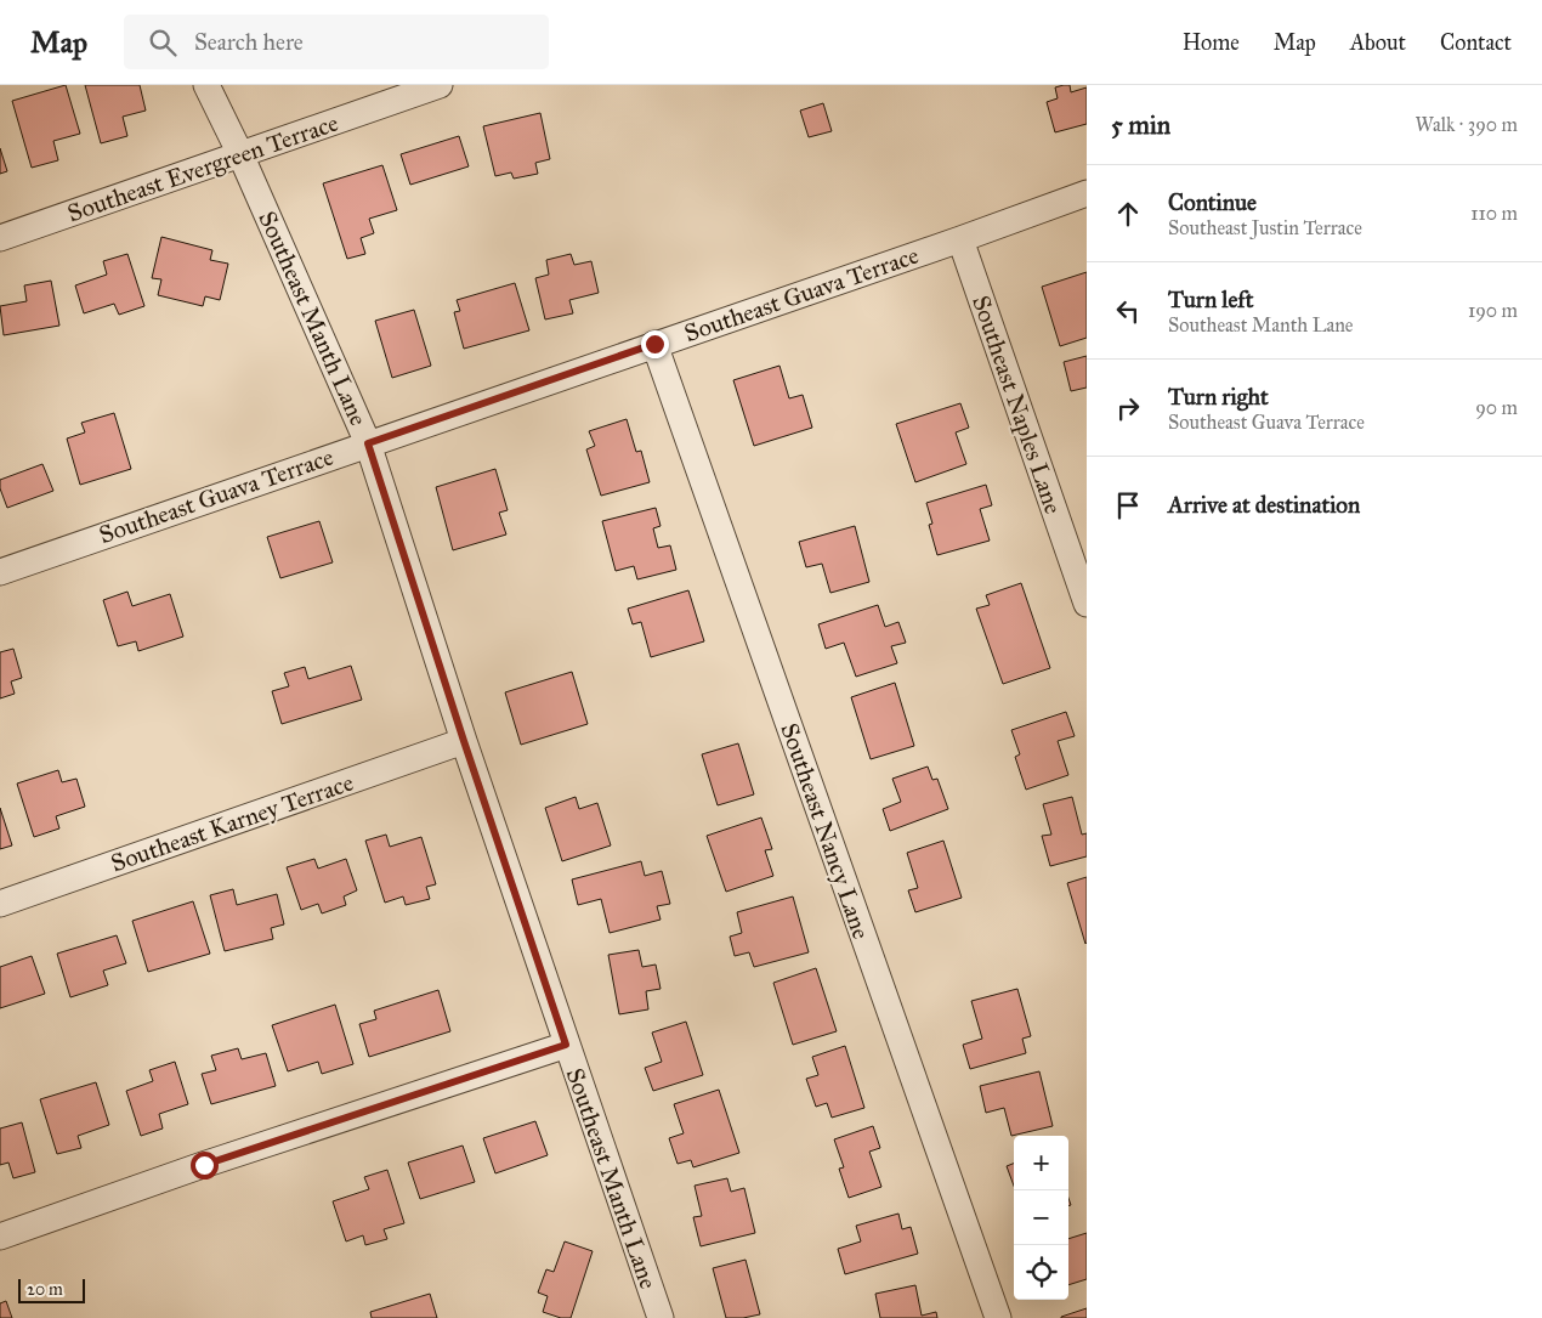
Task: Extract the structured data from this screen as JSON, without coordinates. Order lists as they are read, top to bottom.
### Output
{
  "streets": {
    "street": [
      "Southeast Evergreen Terrace",
      "Southeast Guava Terrace",
      "Southeast Manth Lane",
      "Southeast Naples Lane",
      "Southeast Karney Terrace",
      "Southeast Nancy Lane"
    ]
  },
  "crossings": [
    ["Southeast Evergreen Terrace", "Southeast Manth Lane"],
    ["Southeast Guava Terrace", "Southeast Manth Lane"],
    ["Southeast Guava Terrace", "Southeast Naples Lane"],
    ["Southeast Guava Terrace", "Southeast Nancy Lane"],
    ["Southeast Manth Lane", "Southeast Karney Terrace"]
  ],
  "scale_bar": "20 m",
  "page": {
    "header": "Map",
    "search": "Search here",
    "nav": [
      "Home",
      "Map",
      "About",
      "Contact"
    ],
    "heading": ["5 min", "Walk · 390 m"],
    "list": [
      ["Continue", "Southeast Justin Terrace", "110 m"],
      ["Turn left", "Southeast Manth Lane", "190 m"],
      ["Turn right", "Southeast Guava Terrace", "90 m"],
      "Arrive at destination"
    ],
    "map_buttons": ["+", "−"],
    "scale": "20 m"
  }
}
